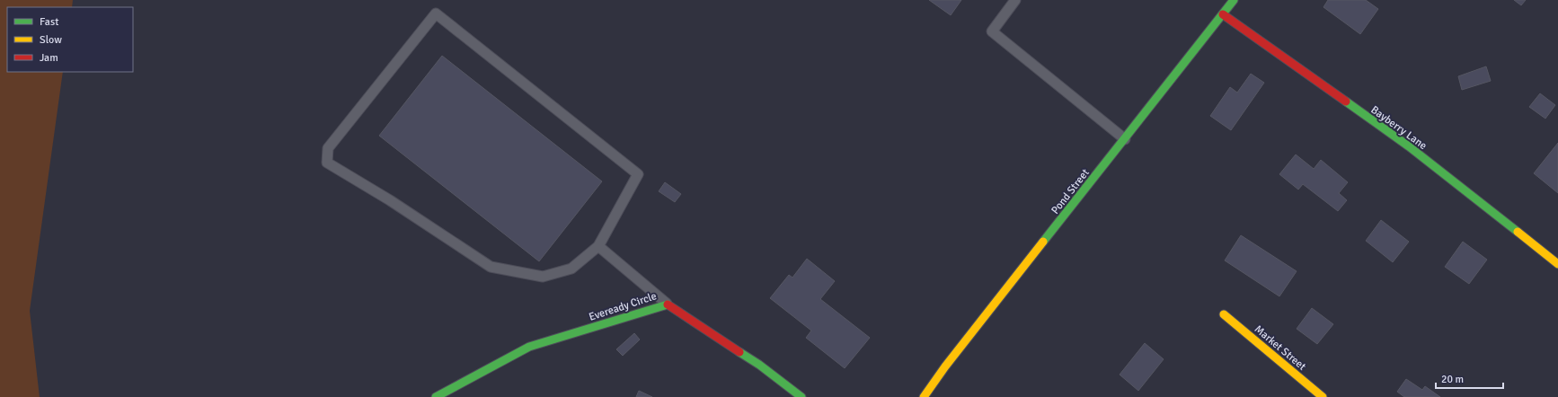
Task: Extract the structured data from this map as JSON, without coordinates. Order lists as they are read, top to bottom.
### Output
{
  "streets": {
    "street": [
      "Bayberry Lane",
      "Pond Street",
      "Eveready Circle",
      "Market Street"
    ]
  },
  "crossings": [
    ["Bayberry Lane", "Pond Street"]
  ],
  "legend": ["Fast", "Slow", "Jam"],
  "scale_bar": "20 m"
}
